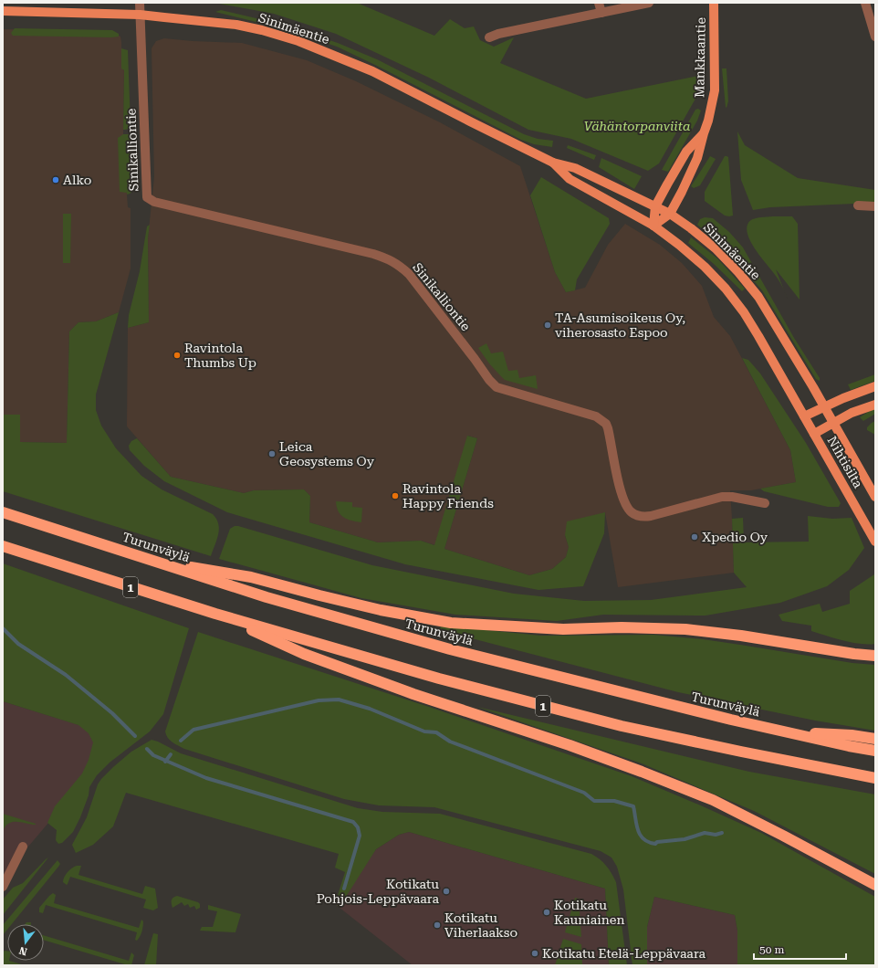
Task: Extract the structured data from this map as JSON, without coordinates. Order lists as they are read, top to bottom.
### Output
{
  "streets": {
    "highway": ["Turunväylä", "1"],
    "main road": ["Sinimäentie", "Mankkaantie", "Nihtisilta"],
    "street": ["Sinikalliontie"]
  },
  "crossings": [
    ["Sinimäentie", "Mankkaantie"],
    ["Sinimäentie", "Sinikalliontie"],
    ["Sinimäentie", "Nihtisilta"]
  ],
  "parks": ["Vähäntorpanviita"],
  "places": [
    "Alko",
    "TA-Asumisoikeus Oy, viherosasto Espoo",
    "Ravintola Thumbs Up",
    "Leica Geosystems Oy",
    "Ravintola Happy Friends",
    "Xpedio Oy",
    "Kotikatu Pohjois-Leppävaara",
    "Kotikatu Kauniainen",
    "Kotikatu Viherlaakso",
    "Kotikatu Etelä-Leppävaara"
  ],
  "scale_bar": "50 m",
  "north": "bottom"
}
